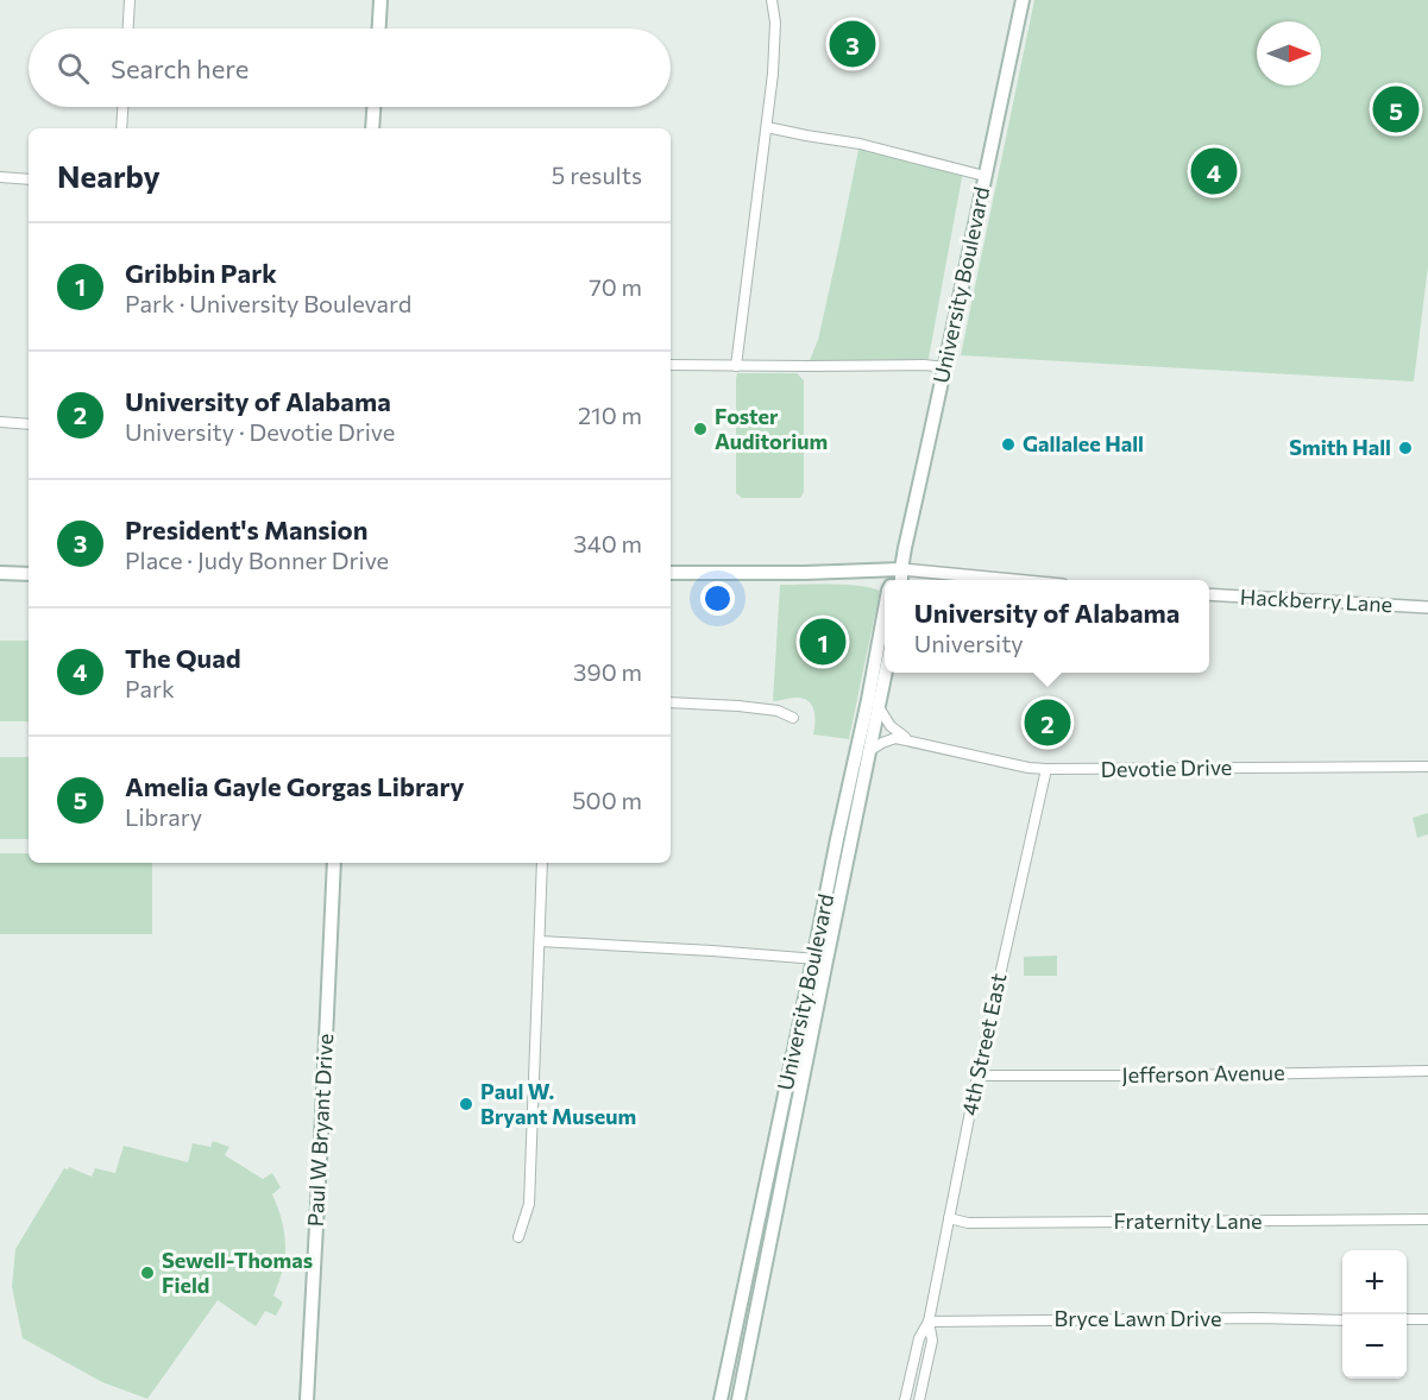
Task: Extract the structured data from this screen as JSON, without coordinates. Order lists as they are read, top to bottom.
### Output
{
  "streets": {
    "main road": ["University Boulevard", "Paul W Bryant Drive"],
    "street": [
      "Hackberry Lane",
      "Devotie Drive",
      "4th Street East",
      "Jefferson Avenue",
      "Fraternity Lane",
      "Bryce Lawn Drive"
    ]
  },
  "crossings": [
    ["University Boulevard", "Devotie Drive"],
    ["Devotie Drive", "4th Street East"],
    ["4th Street East", "Jefferson Avenue"],
    ["4th Street East", "Fraternity Lane"],
    ["4th Street East", "Bryce Lawn Drive"]
  ],
  "places": [
    "Foster Auditorium",
    "Gallalee Hall",
    "Smith Hall",
    "Paul W. Bryant Museum",
    "Sewell-Thomas Field"
  ],
  "north": "right",
  "page": {
    "pins": [
      "3",
      "5",
      "4",
      "1",
      "2"
    ],
    "search": "Search here",
    "heading": ["Nearby", "5 results"],
    "list": [
      {
        "mark": "1",
        "name": "Gribbin Park",
        "note": "Park · University Boulevard",
        "value": "70 m"
      },
      {
        "mark": "2",
        "name": "University of Alabama",
        "note": "University · Devotie Drive",
        "value": "210 m"
      },
      {
        "mark": "3",
        "name": "President's Mansion",
        "note": "Place · Judy Bonner Drive",
        "value": "340 m"
      },
      {
        "mark": "4",
        "name": "The Quad",
        "note": "Park",
        "value": "390 m"
      },
      {
        "mark": "5",
        "name": "Amelia Gayle Gorgas Library",
        "note": "Library",
        "value": "500 m"
      }
    ],
    "popup": ["University of Alabama", "University"],
    "map_buttons": ["+", "−"]
  }
}
